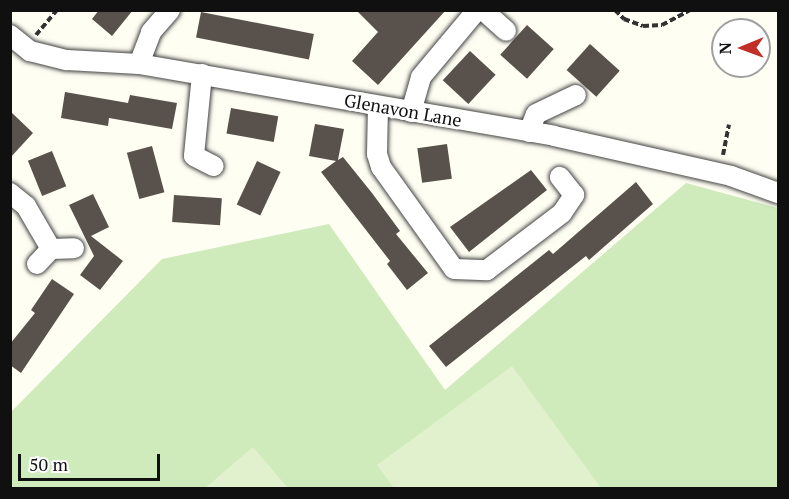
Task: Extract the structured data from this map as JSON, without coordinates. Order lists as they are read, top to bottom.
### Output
{
  "streets": {
    "street": ["Glenavon Lane"]
  },
  "scale_bar": "50 m",
  "north": "left"
}
